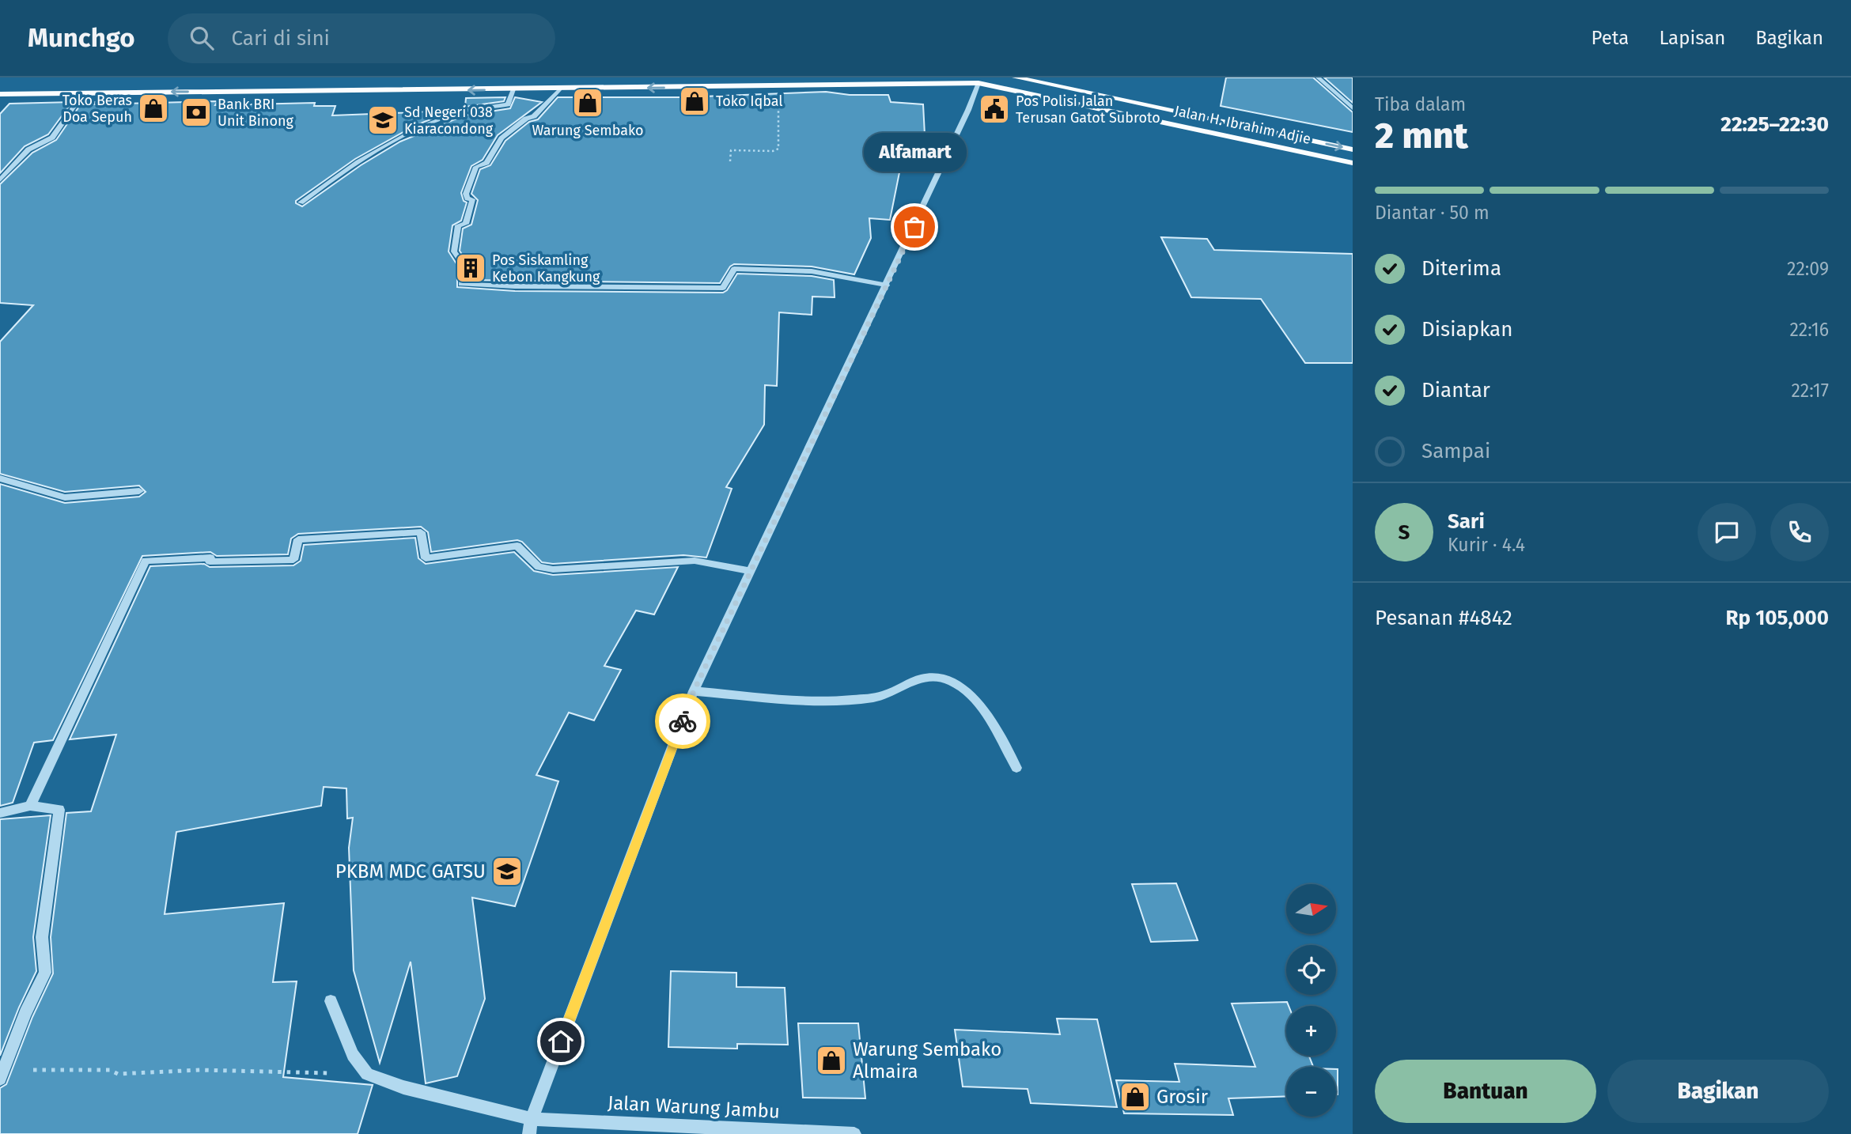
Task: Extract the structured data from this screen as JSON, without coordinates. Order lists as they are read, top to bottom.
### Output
{
  "streets": {
    "main road": ["Jalan H. Ibrahim Adjie"],
    "street": ["Jalan Warung Jambu"]
  },
  "places": {
    "shop": [
      "Toko Iqbal",
      "Warung Sembako",
      "Toko Beras Doa Sepuh",
      "Warung Sembako Almaira",
      "Grosir"
    ],
    "public building": ["Pos Polisi Jalan Terusan Gatot Subroto"],
    "bank": ["Bank BRI Unit Binong"],
    "school or university": ["Sd Negeri 038 Kiaracondong", "PKBM MDC GATSU"],
    "other": ["Alfamart"],
    "building": ["Pos Siskamling Kebon Kangkung"]
  },
  "north": "right",
  "page": {
    "header": "Munchgo",
    "search": "Cari di sini",
    "nav": ["Peta", "Lapisan", "Bagikan"],
    "heading": ["2 mnt", "Tiba dalam", "22:25–22:30"],
    "panel": [
      "Sari",
      "Kurir · 4.4",
      "Pesanan #4842",
      "Rp 105,000"
    ],
    "bubble": "Alfamart",
    "bar": "Diantar · 50 m",
    "list": [
      ["Diterima", "22:09"],
      ["Disiapkan", "22:16"],
      ["Diantar", "22:17"],
      "Sampai"
    ],
    "round": "S",
    "map_buttons": ["+", "−"],
    "buttons": ["Bantuan", "Bagikan"]
  }
}
